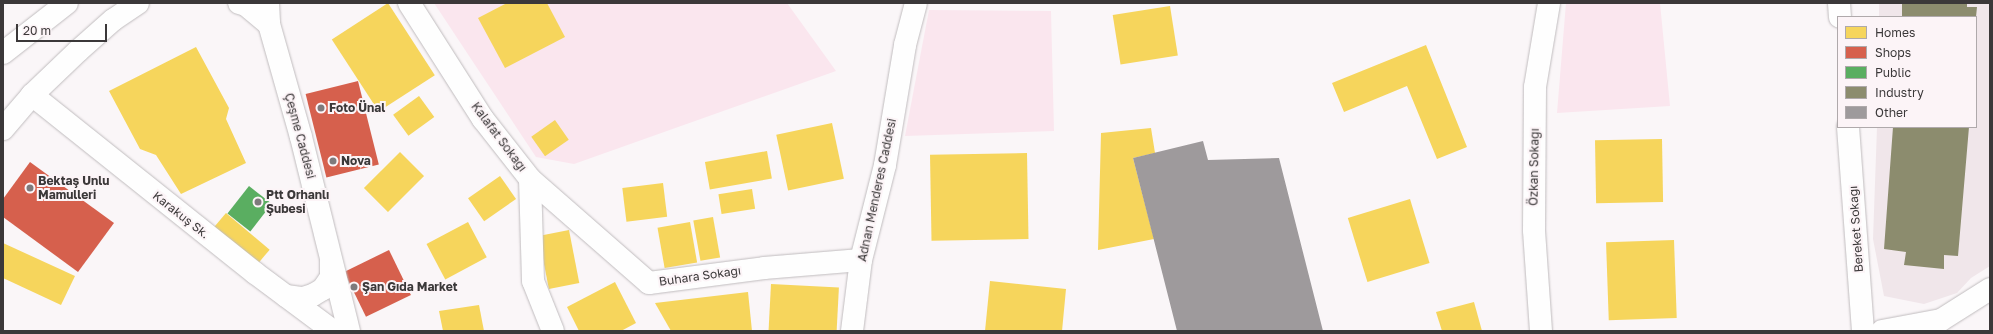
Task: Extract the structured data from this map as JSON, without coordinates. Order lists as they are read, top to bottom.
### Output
{
  "streets": {
    "street": [
      "Çeşme Caddesi",
      "Kalafat Sokağı",
      "Özkan Sokağı",
      "Adnan Menderes Caddesi",
      "Karakuş Sk.",
      "Bereket Sokağı",
      "Buhara Sokağı"
    ]
  },
  "crossings": [
    ["Kalafat Sokağı", "Buhara Sokağı"],
    ["Adnan Menderes Caddesi", "Buhara Sokağı"]
  ],
  "places": [
    "Foto Ünal",
    "Nova",
    "Bektaş Unlu Mamulleri",
    "Ptt Orhanlı Şubesi",
    "Şan Gıda Market"
  ],
  "legend": [
    "Homes",
    "Shops",
    "Public",
    "Industry",
    "Other"
  ],
  "scale_bar": "20 m"
}
